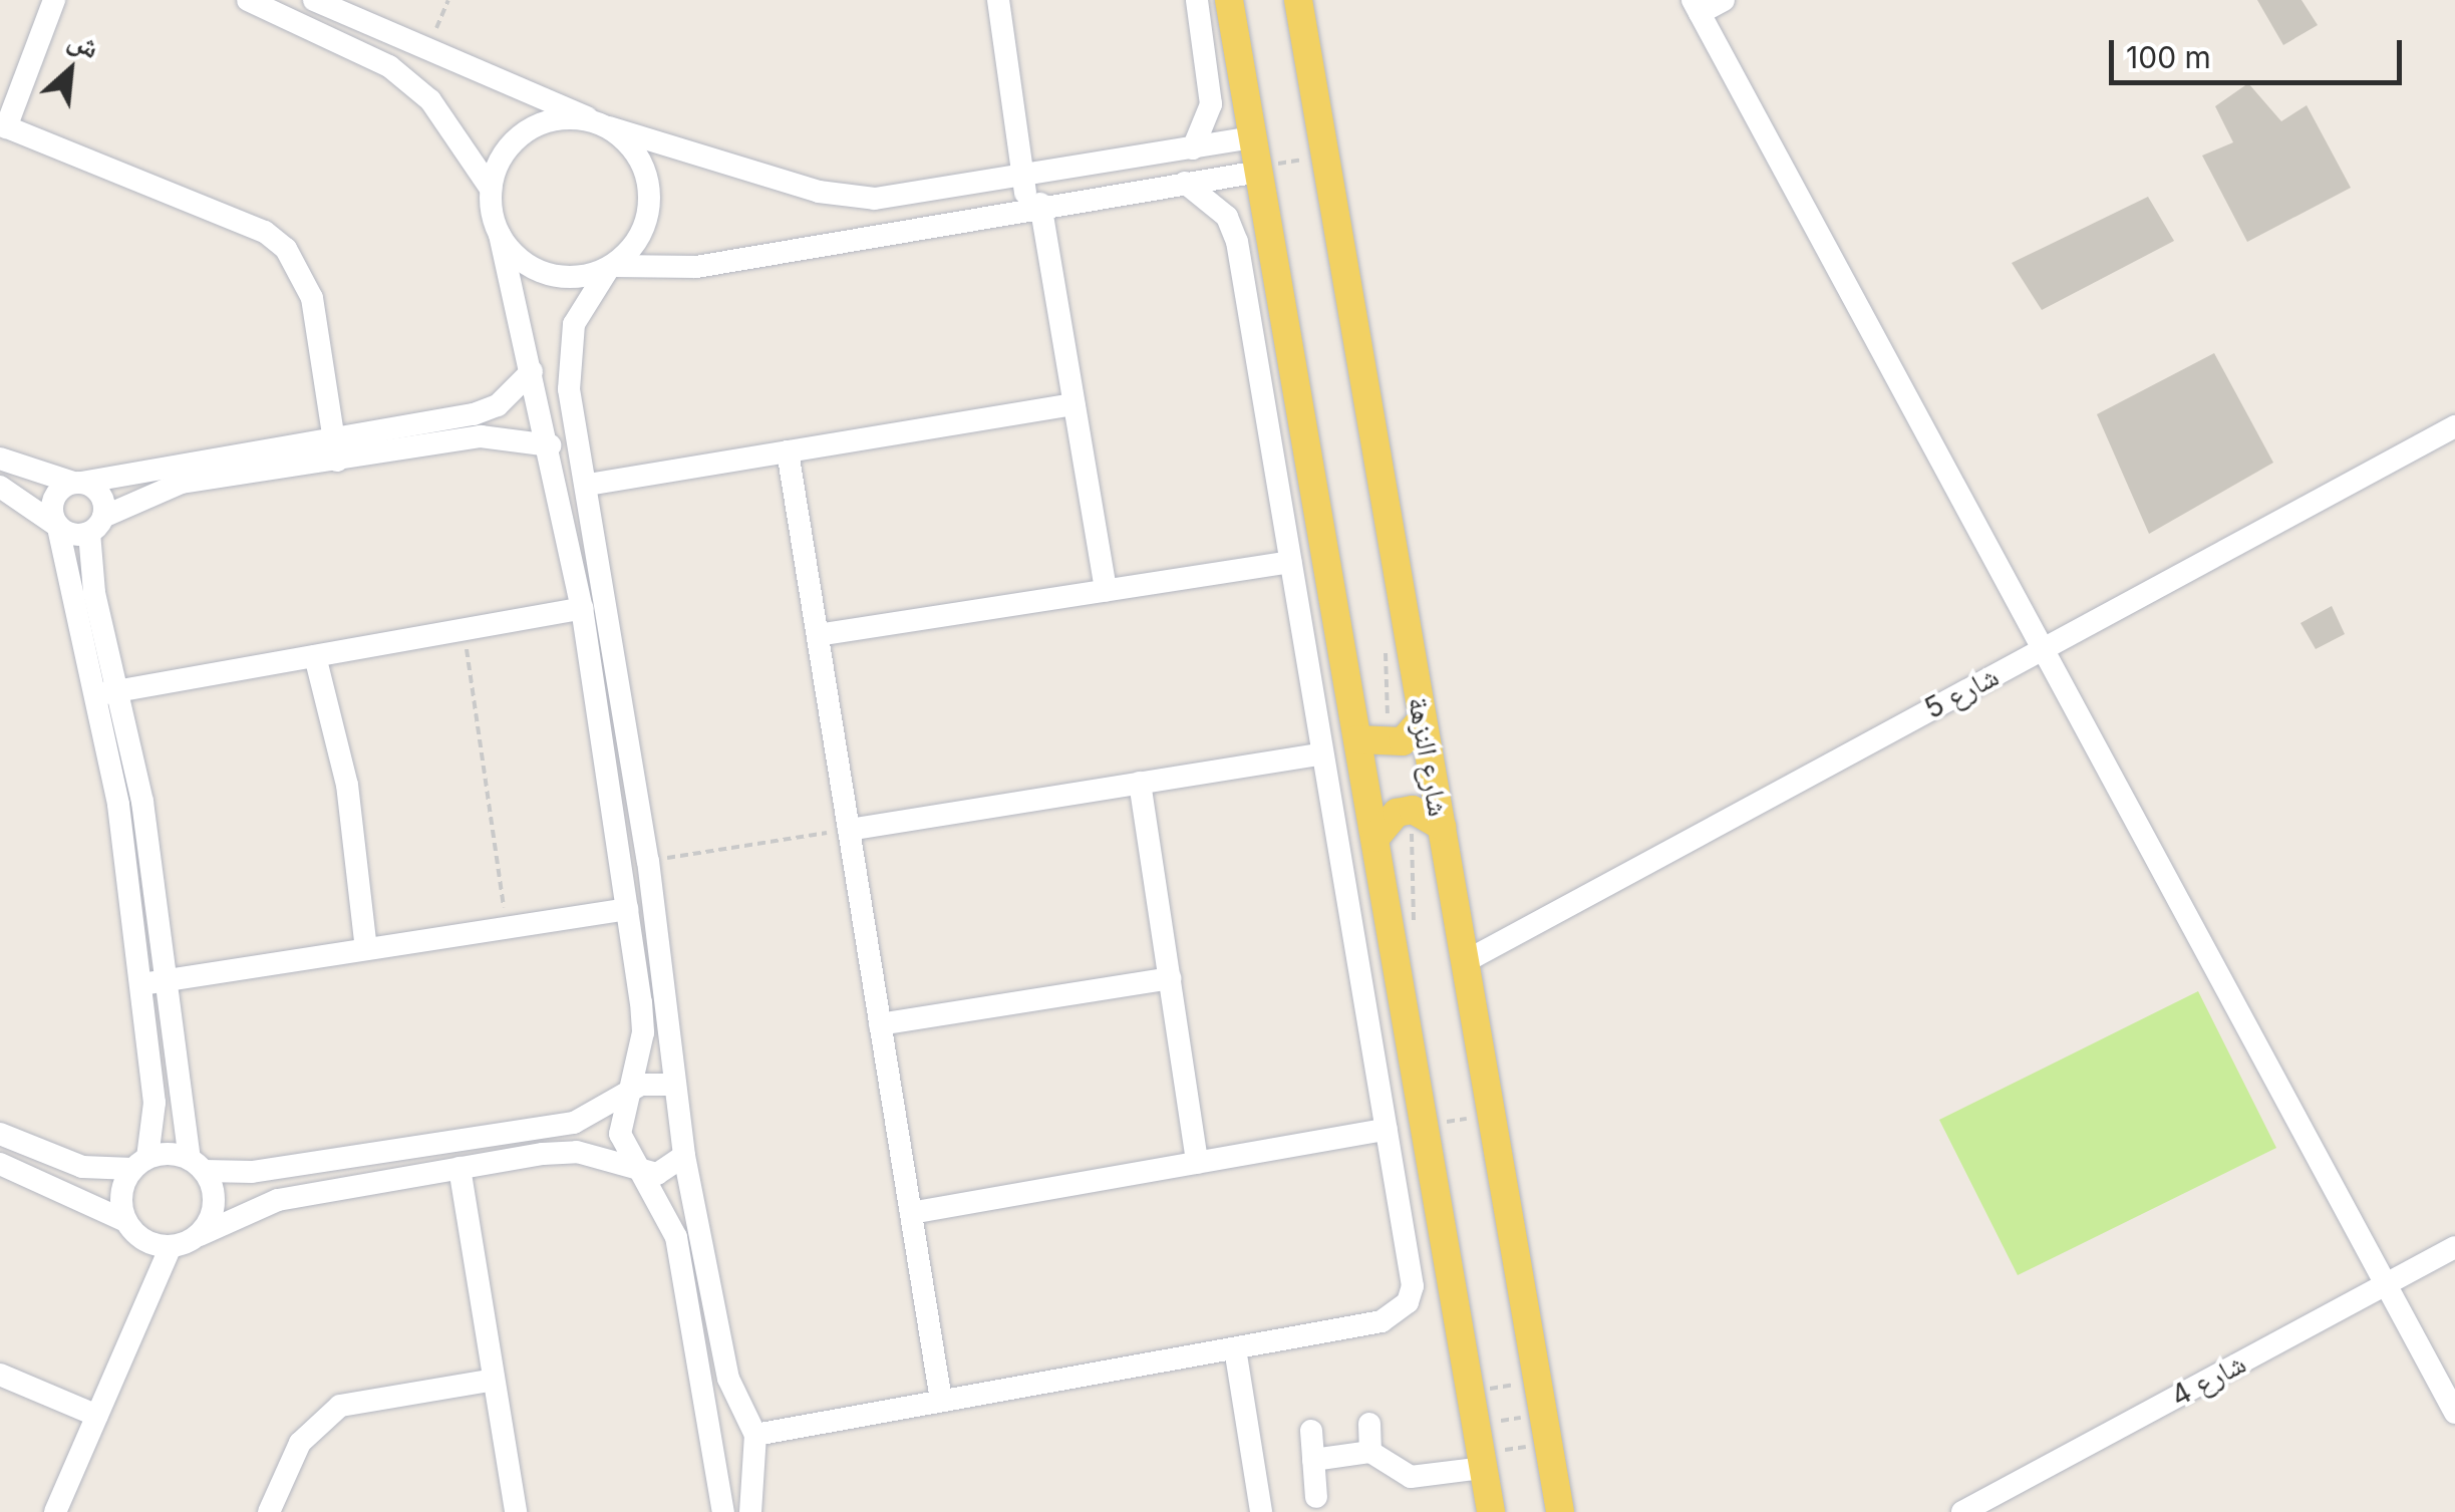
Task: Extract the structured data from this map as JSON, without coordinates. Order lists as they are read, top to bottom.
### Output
{
  "streets": {
    "main road": ["شارع النزهة"],
    "street": ["شارع 5", "شارع 4"]
  },
  "crossings": [
    ["شارع 5", "شارع النزهة"]
  ],
  "scale_bar": "100 m",
  "north": "top right"
}
